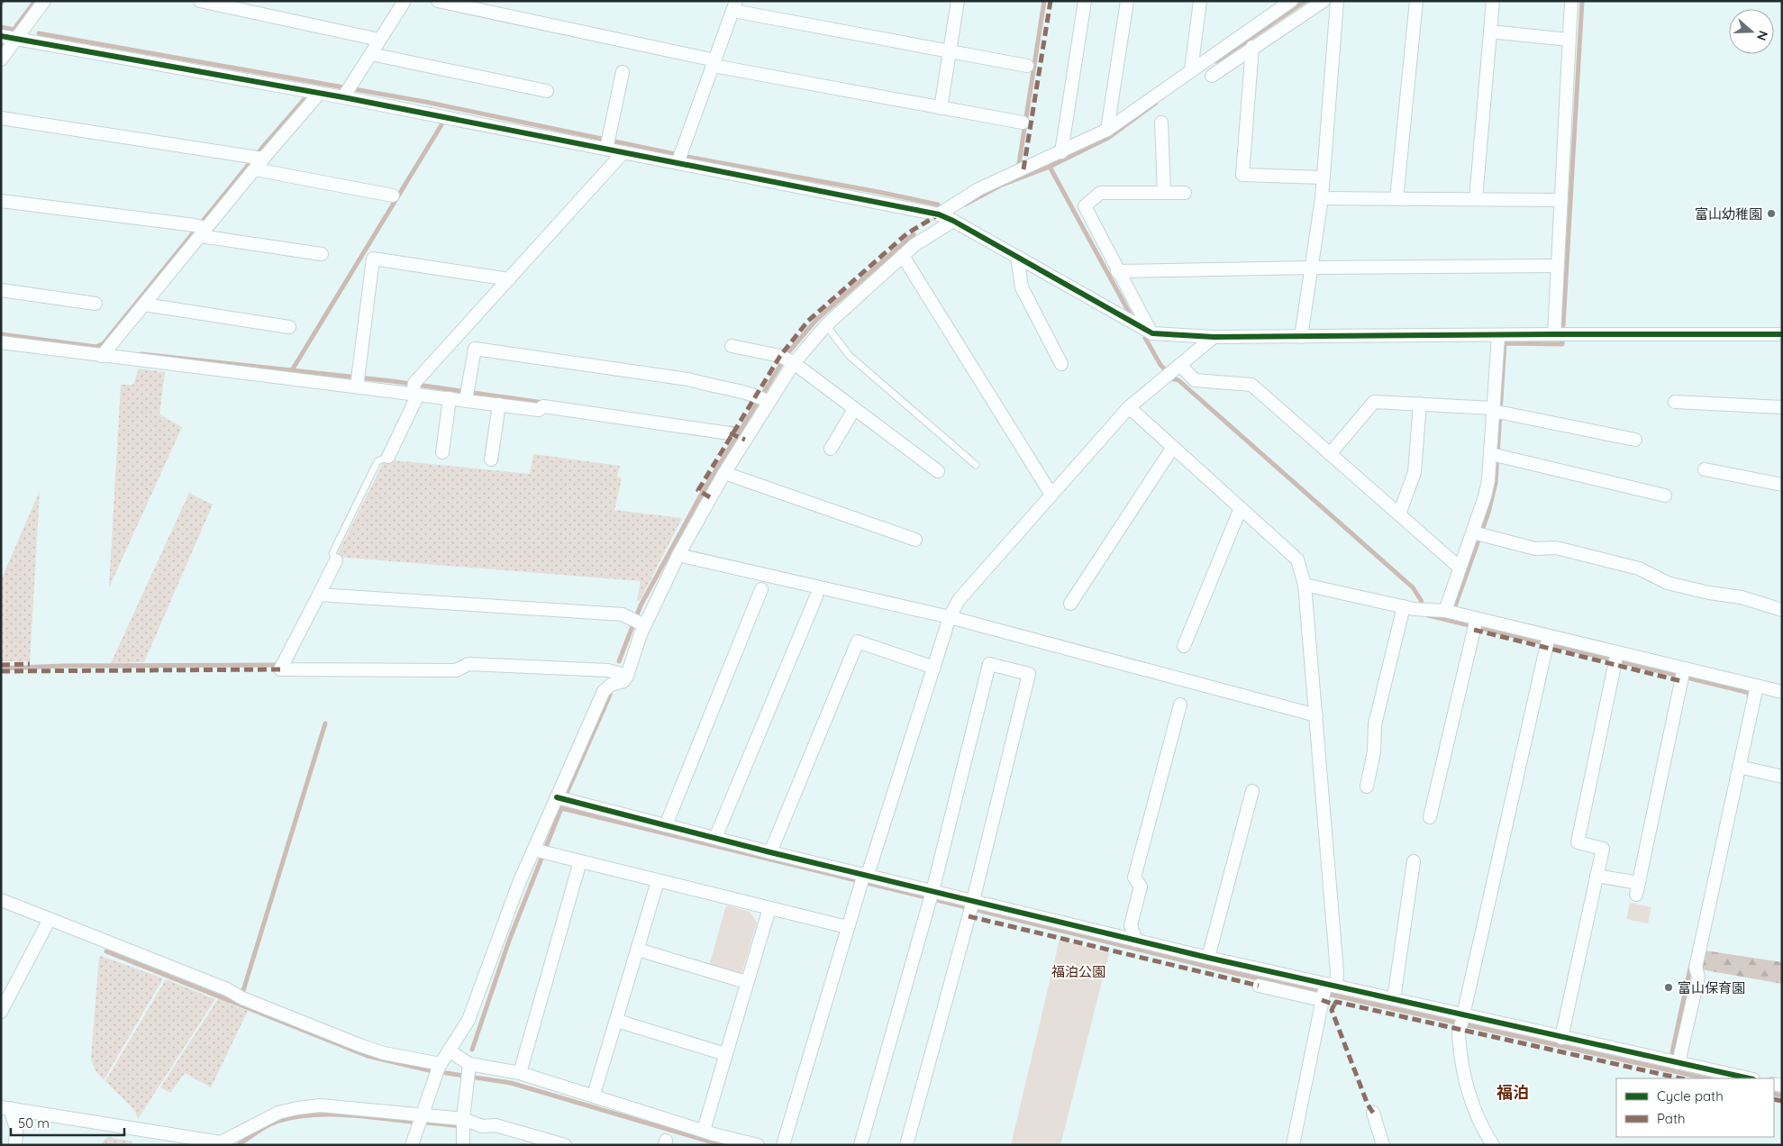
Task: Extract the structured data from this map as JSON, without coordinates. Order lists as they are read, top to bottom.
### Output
{
  "districts": ["福泊"],
  "parks": ["福泊公園"],
  "places": ["富山幼稚園", "富山保育園"],
  "legend": ["Cycle path", "Path"],
  "scale_bar": "50 m",
  "north": "right"
}
